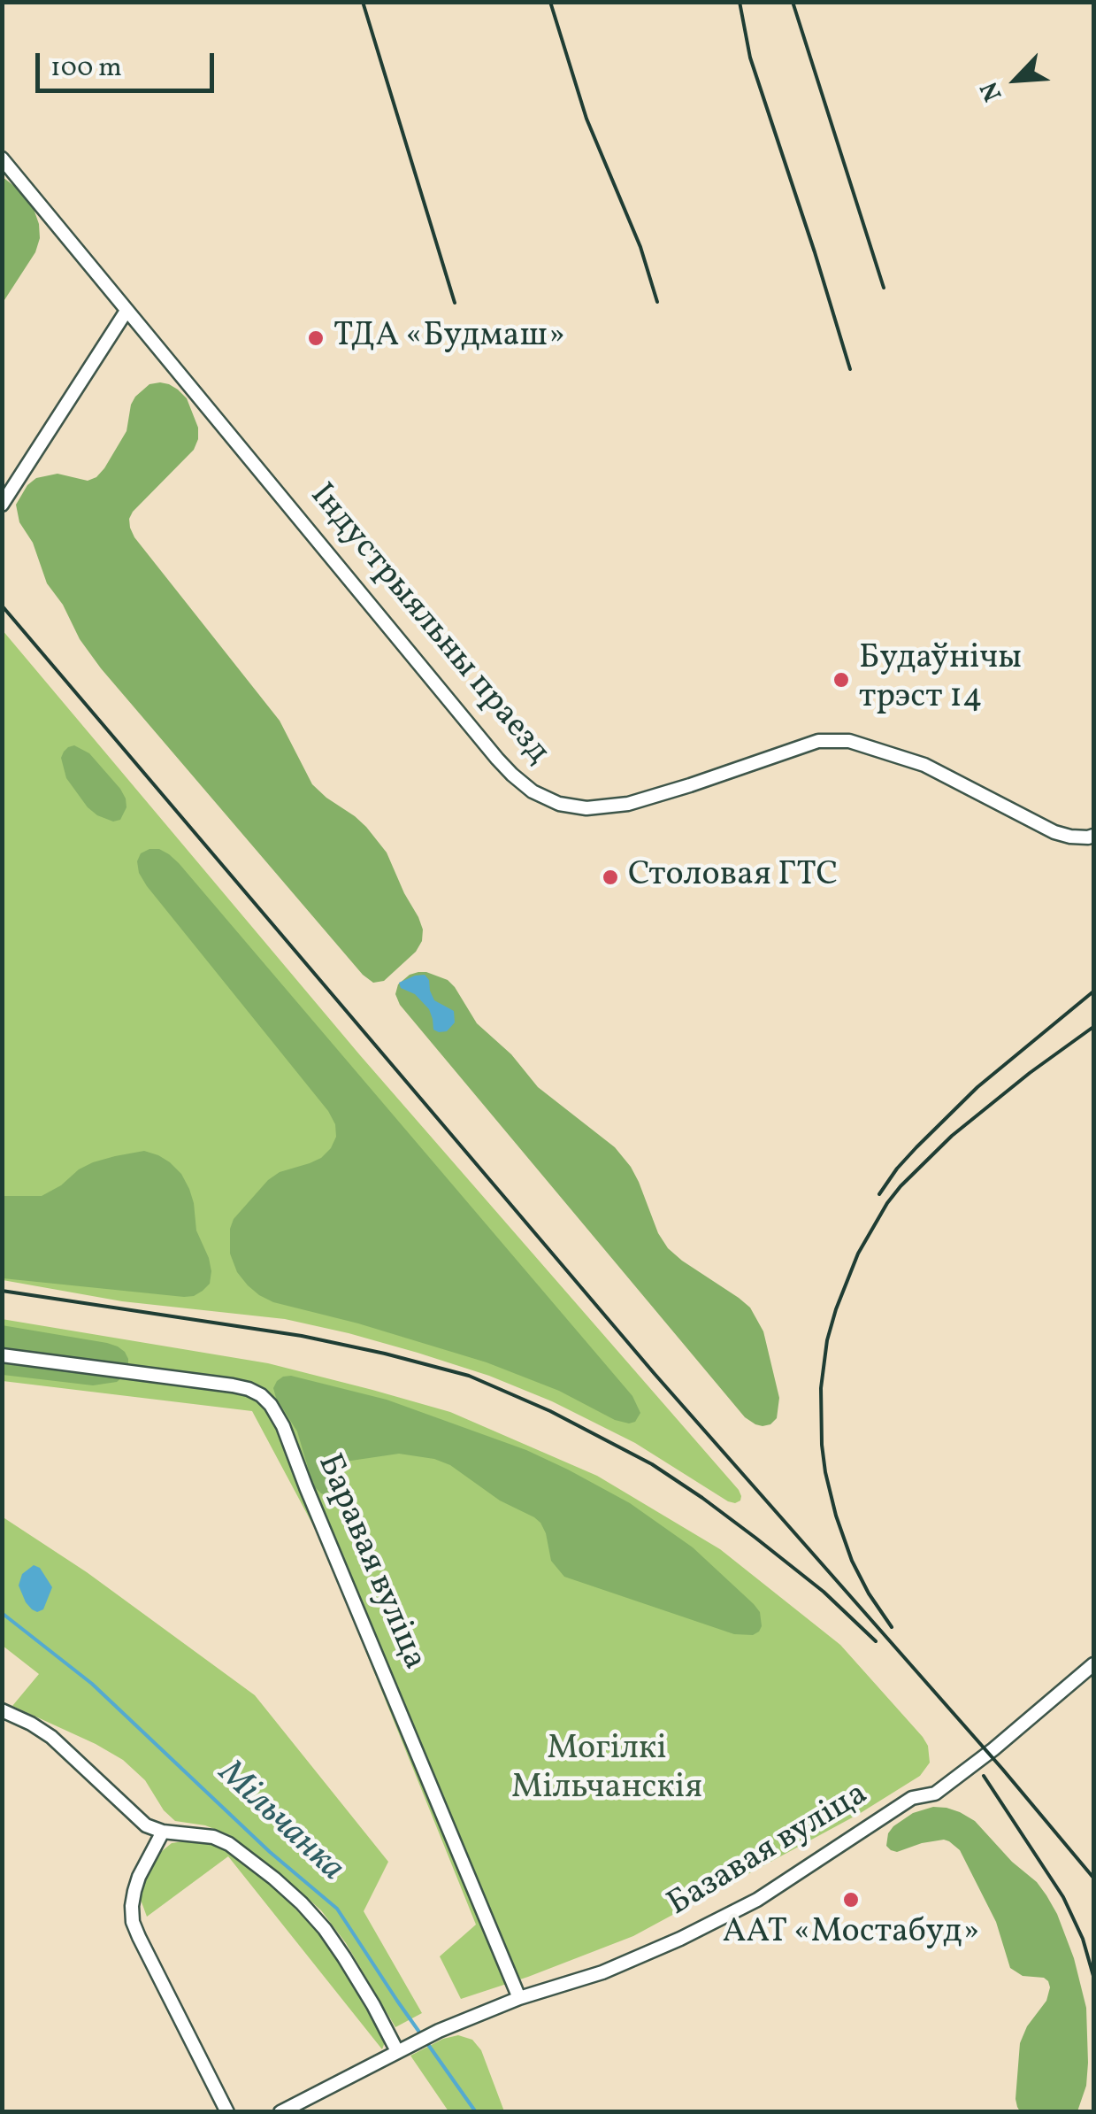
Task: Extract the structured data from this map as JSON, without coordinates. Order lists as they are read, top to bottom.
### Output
{
  "streets": {
    "street": ["Індустрыяльны праезд", "Баравая вуліца", "Базавая вуліца"]
  },
  "crossings": [
    ["Баравая вуліца", "Базавая вуліца"]
  ],
  "water": ["Мільчанка"],
  "parks": ["Могілкі Мільчанскія"],
  "places": [
    "ТДА «Будмаш»",
    "Будаўнічы трэст 14",
    "Столовая ГТС",
    "ААТ «Мостабуд»"
  ],
  "scale_bar": "100 m",
  "north": "bottom left"
}
